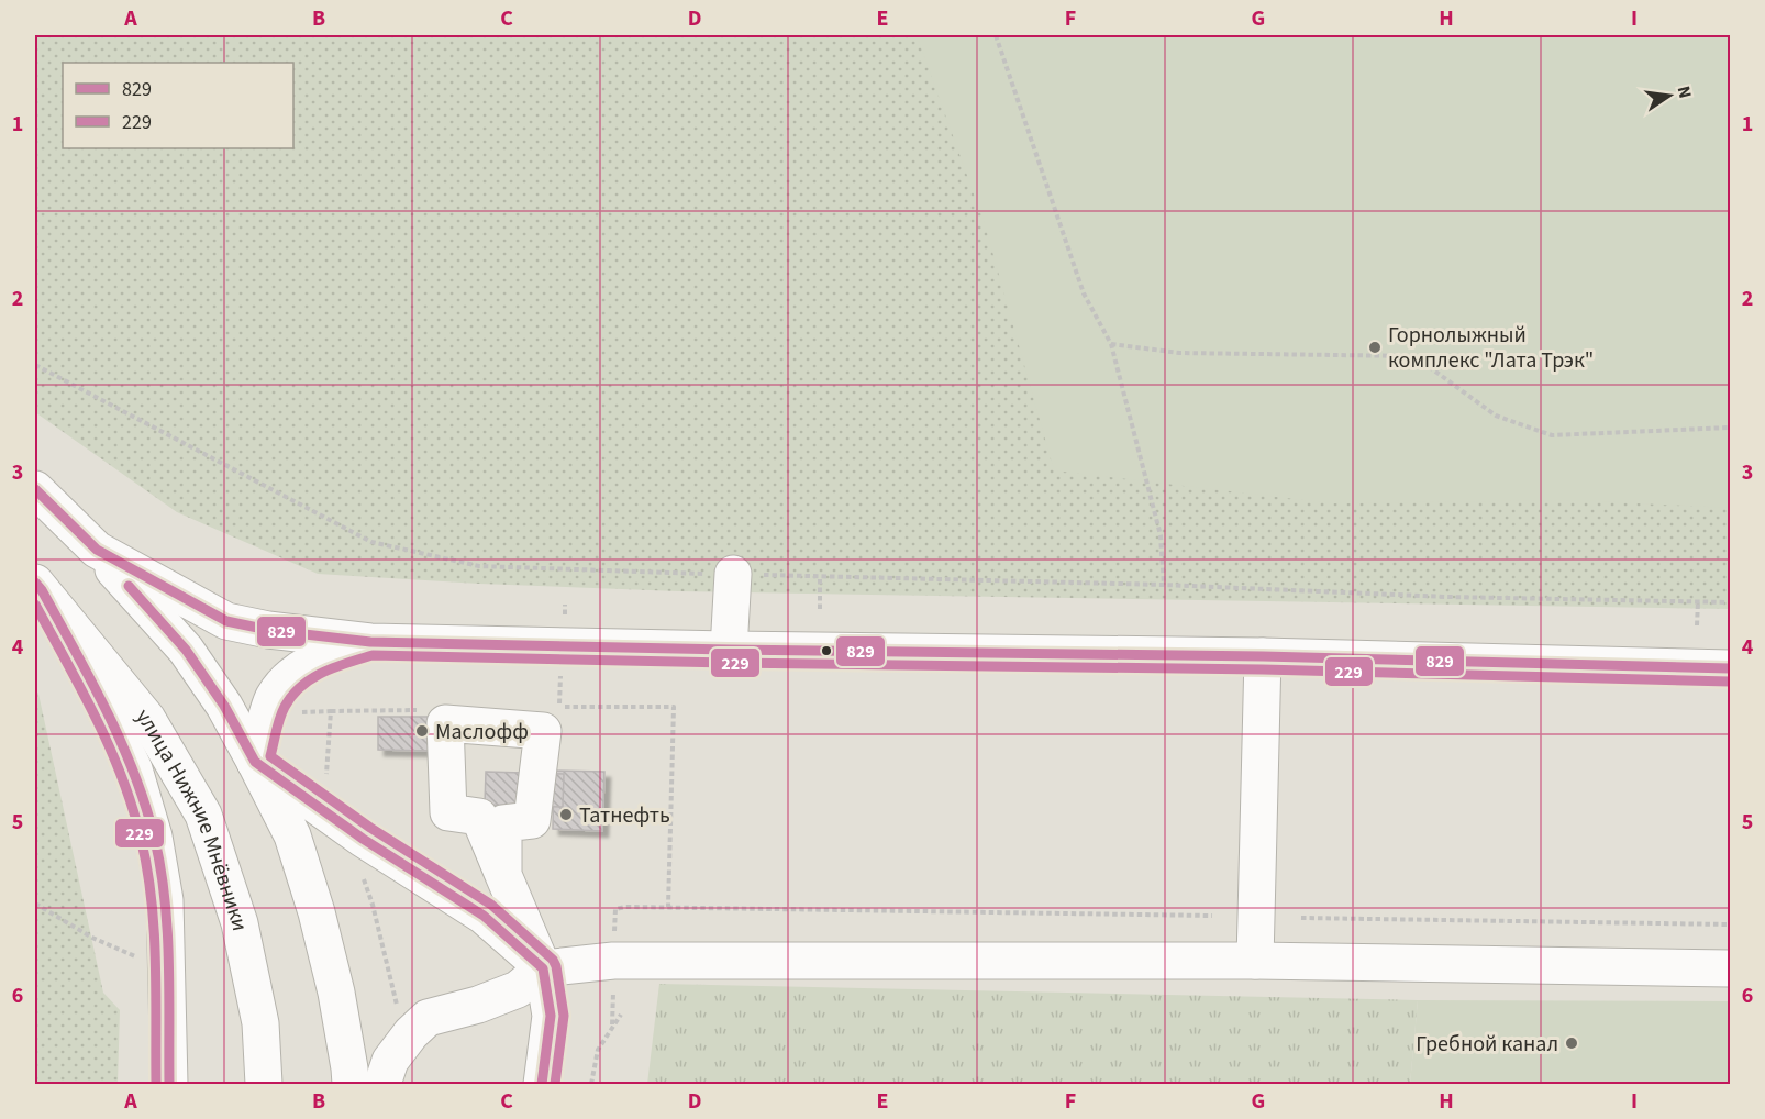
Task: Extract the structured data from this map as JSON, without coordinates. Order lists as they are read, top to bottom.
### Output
{
  "streets": {
    "main road": ["улица Нижние Мнёвники"]
  },
  "places": [
    "Горнолыжный комплекс \"Лата Трэк\"",
    "Маслофф",
    "Татнефть",
    "Гребной канал"
  ],
  "lines": ["transit line 829", "transit line 229"],
  "legend": ["829", "229"],
  "north": "right",
  "grid": {
    "columns": [
      "A",
      "B",
      "C",
      "D",
      "E",
      "F",
      "G",
      "H",
      "I"
    ],
    "rows": [
      "1",
      "2",
      "3",
      "4",
      "5",
      "6"
    ]
  }
}
